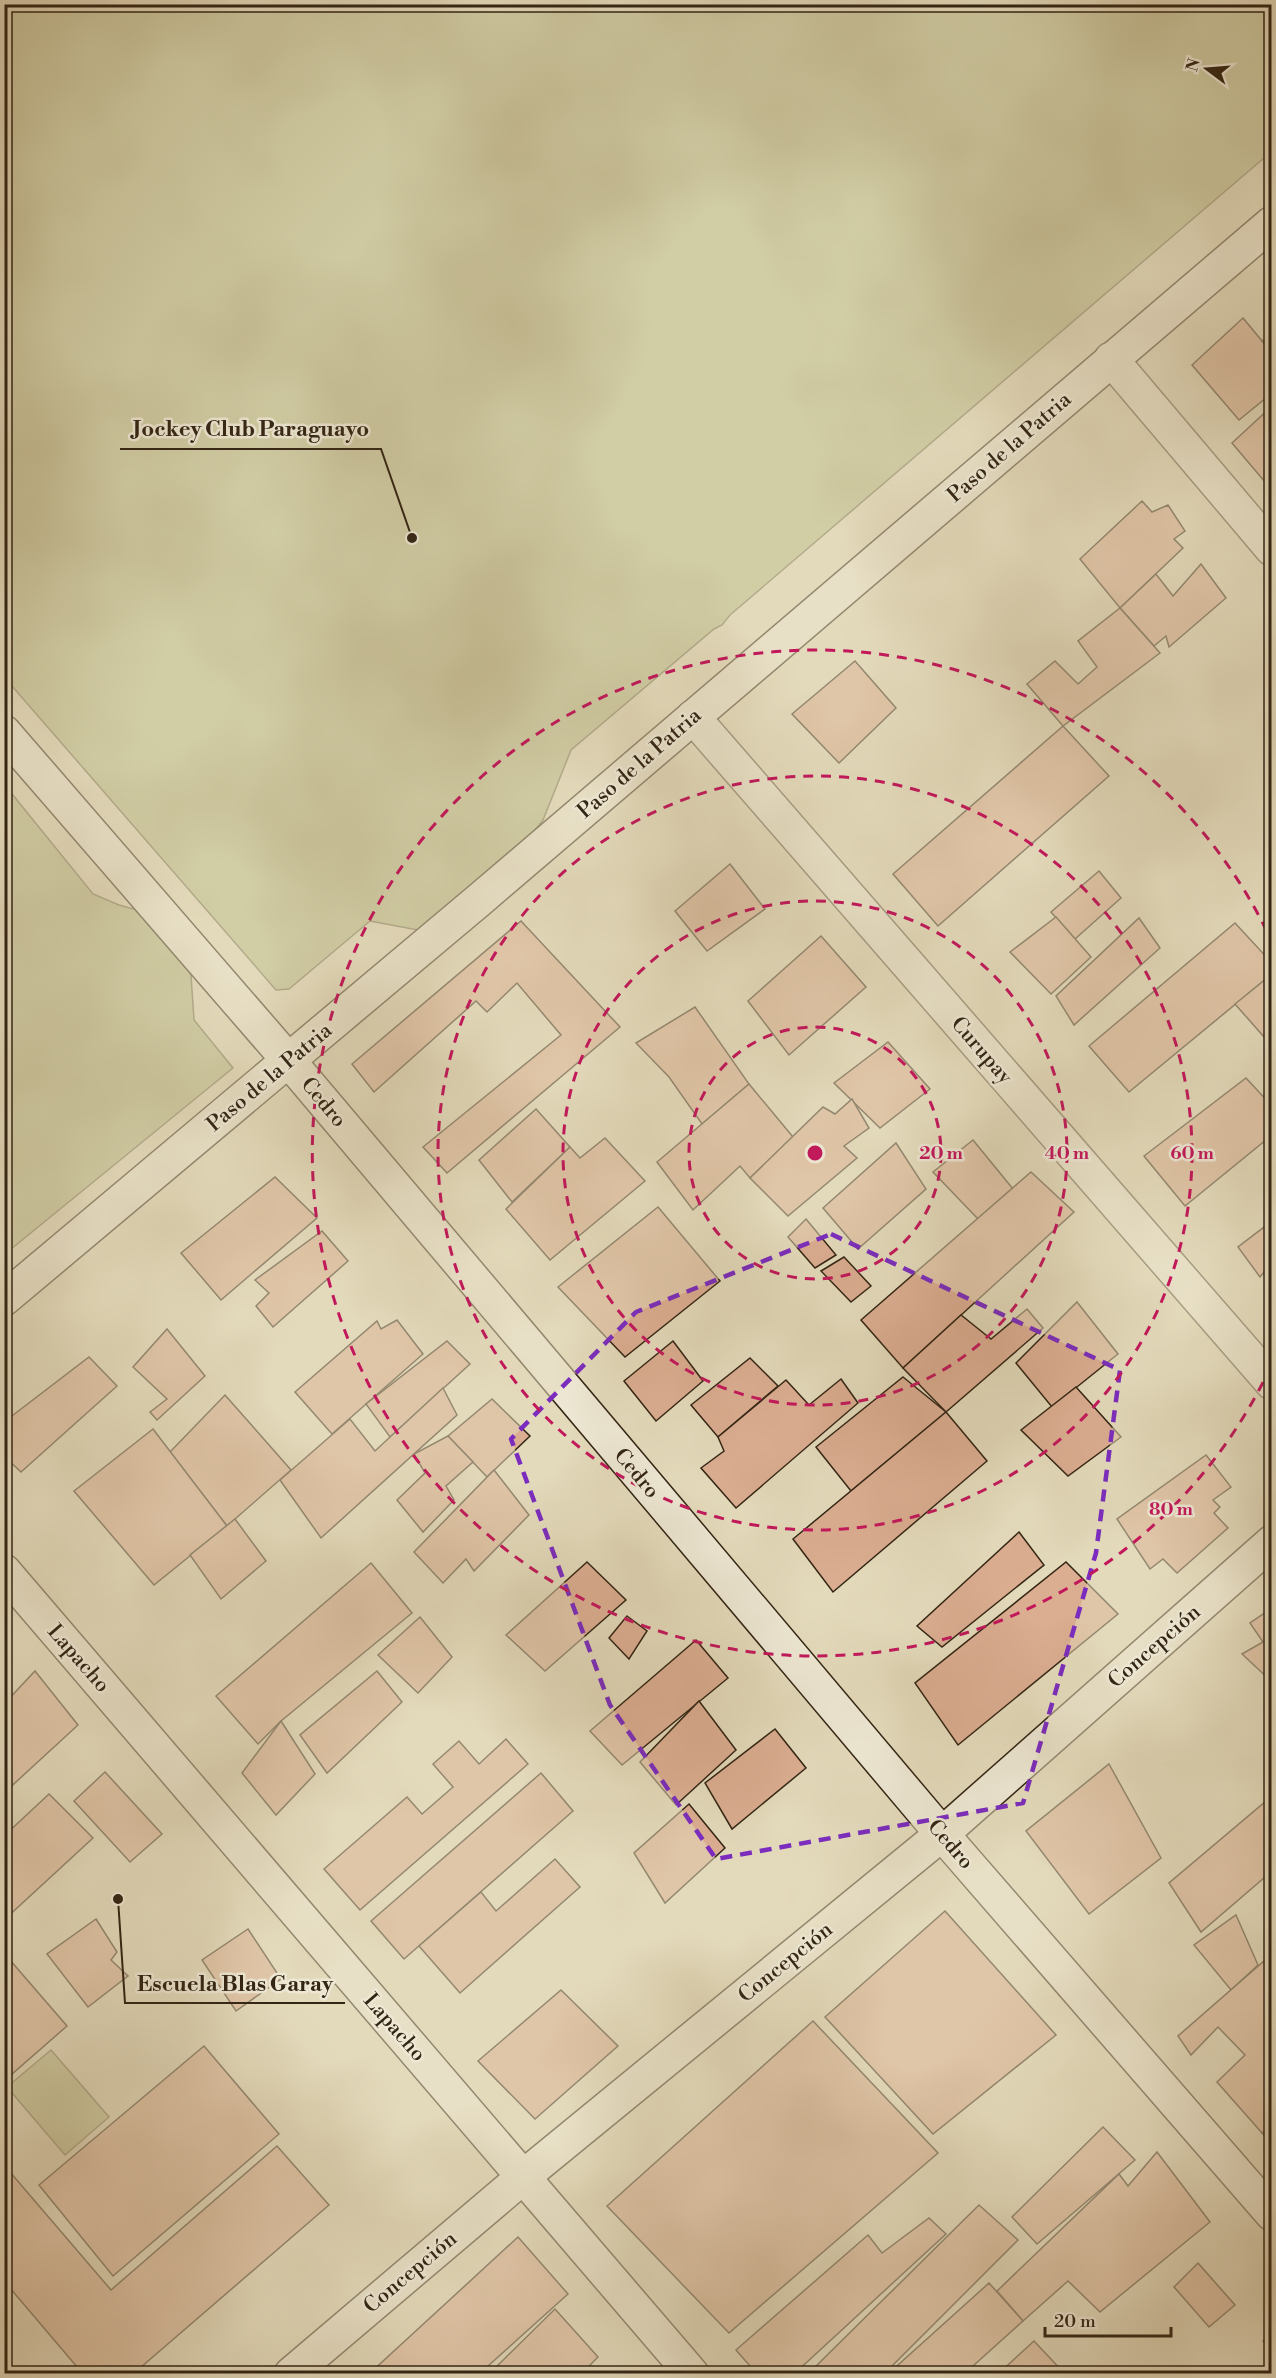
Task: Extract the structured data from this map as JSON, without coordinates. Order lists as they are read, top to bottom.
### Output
{
  "streets": {
    "street": [
      "Paso de la Patria",
      "Curupay",
      "Cedro",
      "Concepción",
      "Lapacho"
    ]
  },
  "crossings": [
    ["Paso de la Patria", "Curupay"],
    ["Paso de la Patria", "Cedro"],
    ["Cedro", "Concepción"],
    ["Concepción", "Lapacho"]
  ],
  "places": ["Jockey Club Paraguayo", "Escuela Blas Garay"],
  "scale_bar": "20 m",
  "north": "left",
  "rings": [
    "20 m",
    "40 m",
    "60 m",
    "80 m"
  ]
}
